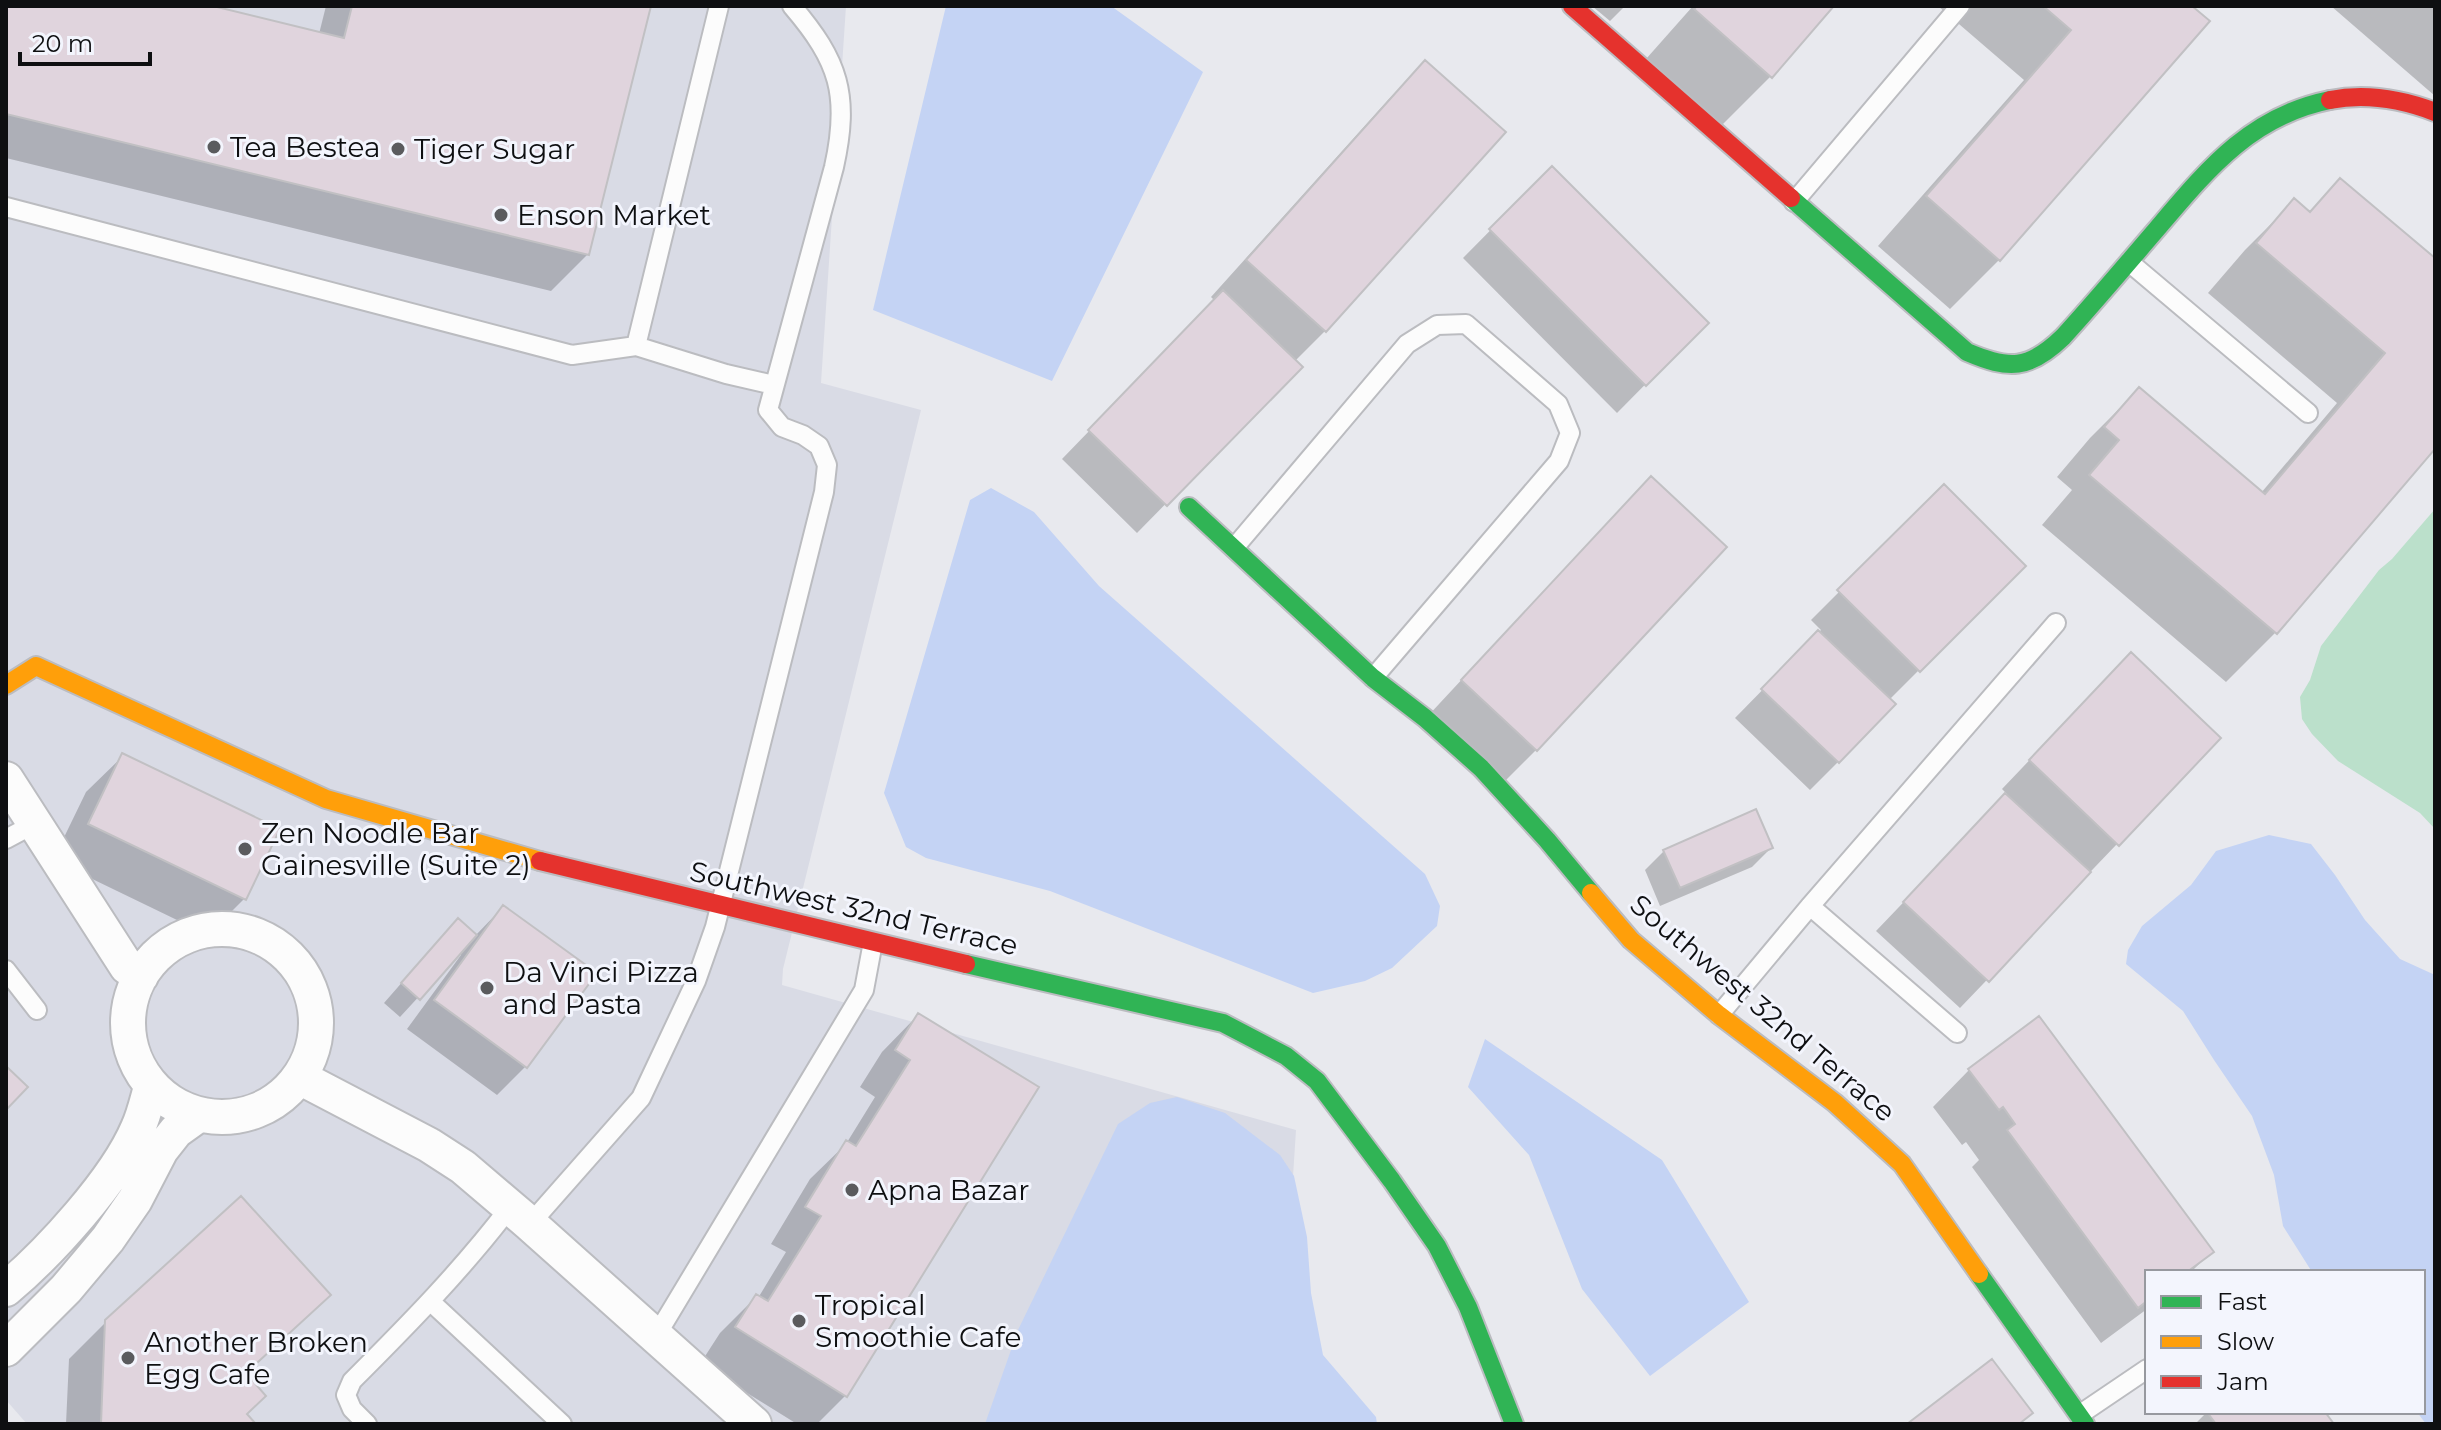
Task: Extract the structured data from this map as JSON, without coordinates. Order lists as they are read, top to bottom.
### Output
{
  "streets": {
    "street": ["Southwest 32nd Terrace"]
  },
  "places": [
    "Tea Bestea",
    "Tiger Sugar",
    "Enson Market",
    "Zen Noodle Bar Gainesville (Suite 2)",
    "Da Vinci Pizza and Pasta",
    "Apna Bazar",
    "Tropical Smoothie Cafe",
    "Another Broken Egg Cafe"
  ],
  "legend": ["Fast", "Slow", "Jam"],
  "scale_bar": "20 m"
}
